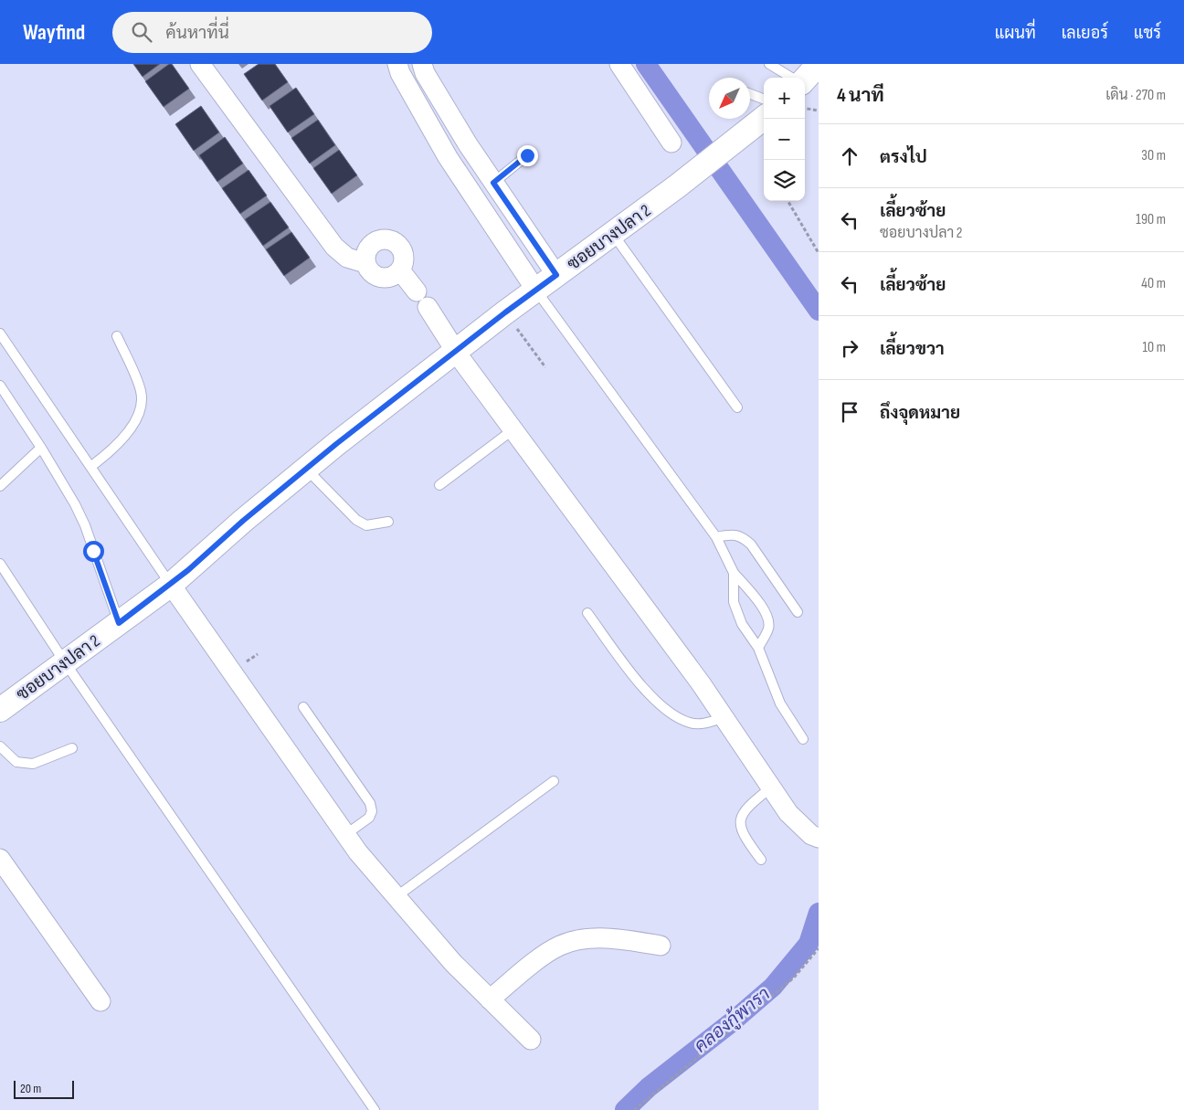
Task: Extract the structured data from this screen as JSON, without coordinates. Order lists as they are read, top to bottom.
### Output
{
  "streets": {
    "street": ["ซอยบางปลา 2"]
  },
  "water": ["คลองกู้พารา"],
  "scale_bar": "20 m",
  "north": "bottom left",
  "page": {
    "header": "Wayfind",
    "search": "ค้นหาที่นี่",
    "nav": ["แผนที่", "เลเยอร์", "แชร์"],
    "heading": ["4 นาที", "เดิน · 270 m"],
    "map_buttons": ["+", "−"],
    "list": [
      ["ตรงไป", "30 m"],
      ["เลี้ยวซ้าย", "ซอยบางปลา 2", "190 m"],
      ["เลี้ยวซ้าย", "40 m"],
      ["เลี้ยวขวา", "10 m"],
      "ถึงจุดหมาย"
    ],
    "scale": "20 m"
  }
}
